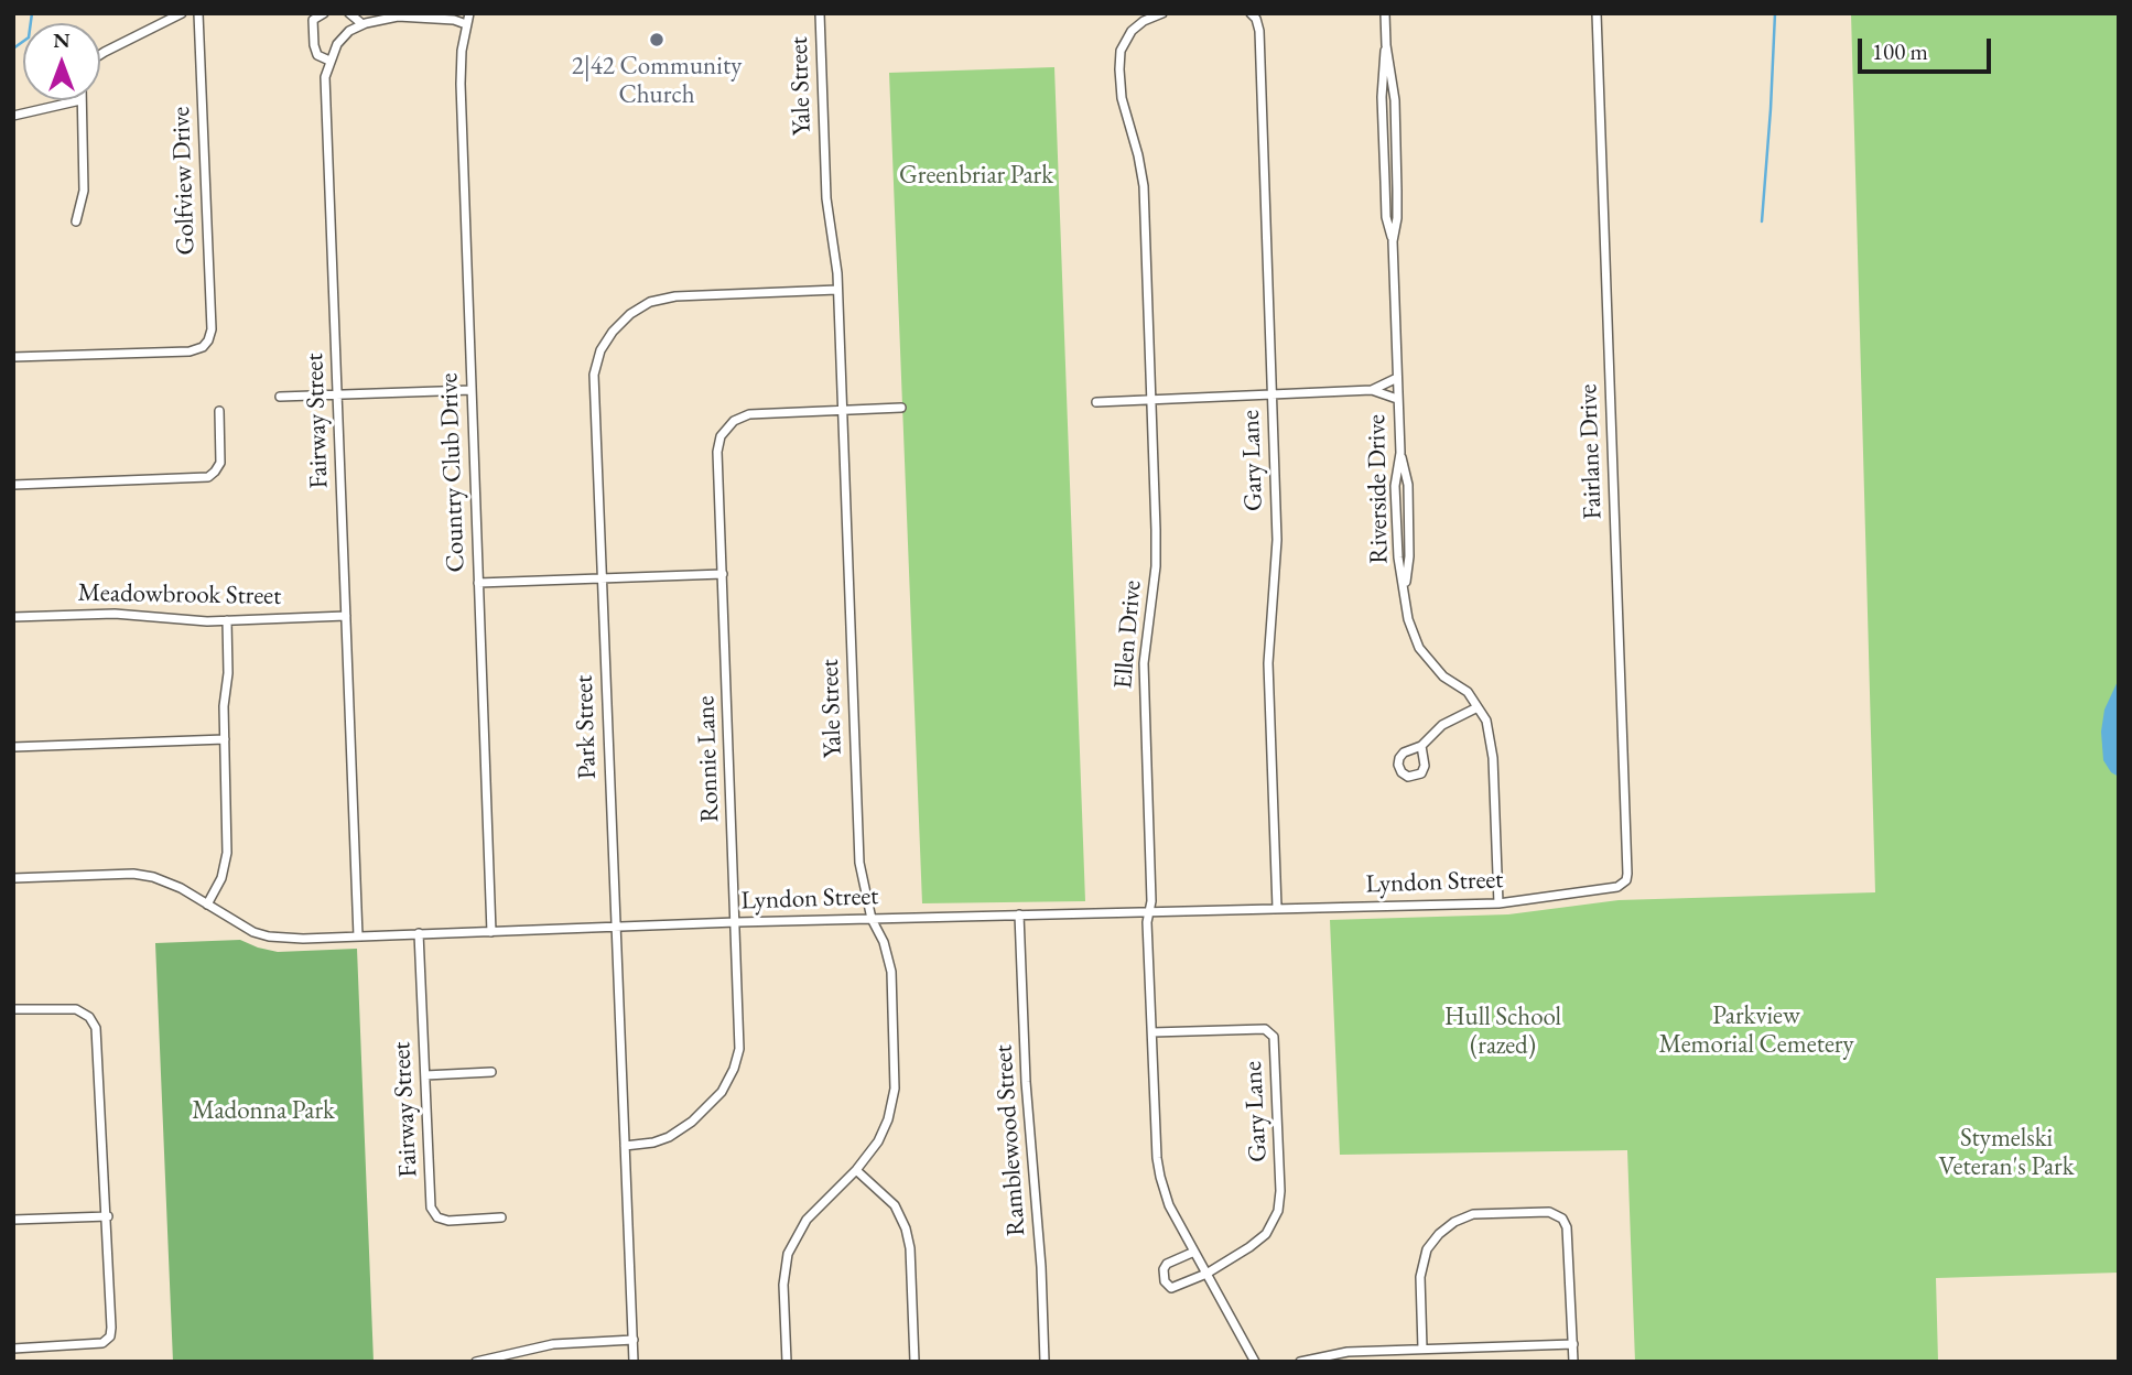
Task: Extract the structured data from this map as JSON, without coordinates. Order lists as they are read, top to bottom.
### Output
{
  "streets": {
    "street": [
      "Yale Street",
      "Golfview Drive",
      "Fairway Street",
      "Fairlane Drive",
      "Gary Lane",
      "Country Club Drive",
      "Riverside Drive",
      "Meadowbrook Street",
      "Ellen Drive",
      "Park Street",
      "Ronnie Lane",
      "Lyndon Street",
      "Ramblewood Street"
    ]
  },
  "crossings": [
    ["Yale Street", "Park Street"],
    ["Yale Street", "Ronnie Lane"],
    ["Yale Street", "Lyndon Street"],
    ["Fairway Street", "Meadowbrook Street"],
    ["Fairway Street", "Lyndon Street"],
    ["Fairlane Drive", "Lyndon Street"],
    ["Gary Lane", "Ellen Drive"],
    ["Gary Lane", "Lyndon Street"],
    ["Country Club Drive", "Lyndon Street"],
    ["Riverside Drive", "Lyndon Street"],
    ["Ellen Drive", "Lyndon Street"],
    ["Park Street", "Ronnie Lane"],
    ["Park Street", "Lyndon Street"],
    ["Ronnie Lane", "Lyndon Street"],
    ["Lyndon Street", "Ramblewood Street"]
  ],
  "parks": [
    "Greenbriar Park",
    "Parkview Memorial Cemetery",
    "Hull School (razed)",
    "Madonna Park",
    "Stymelski Veteran's Park"
  ],
  "places": ["2|42 Community Church"],
  "scale_bar": "100 m",
  "north": "top"
}
